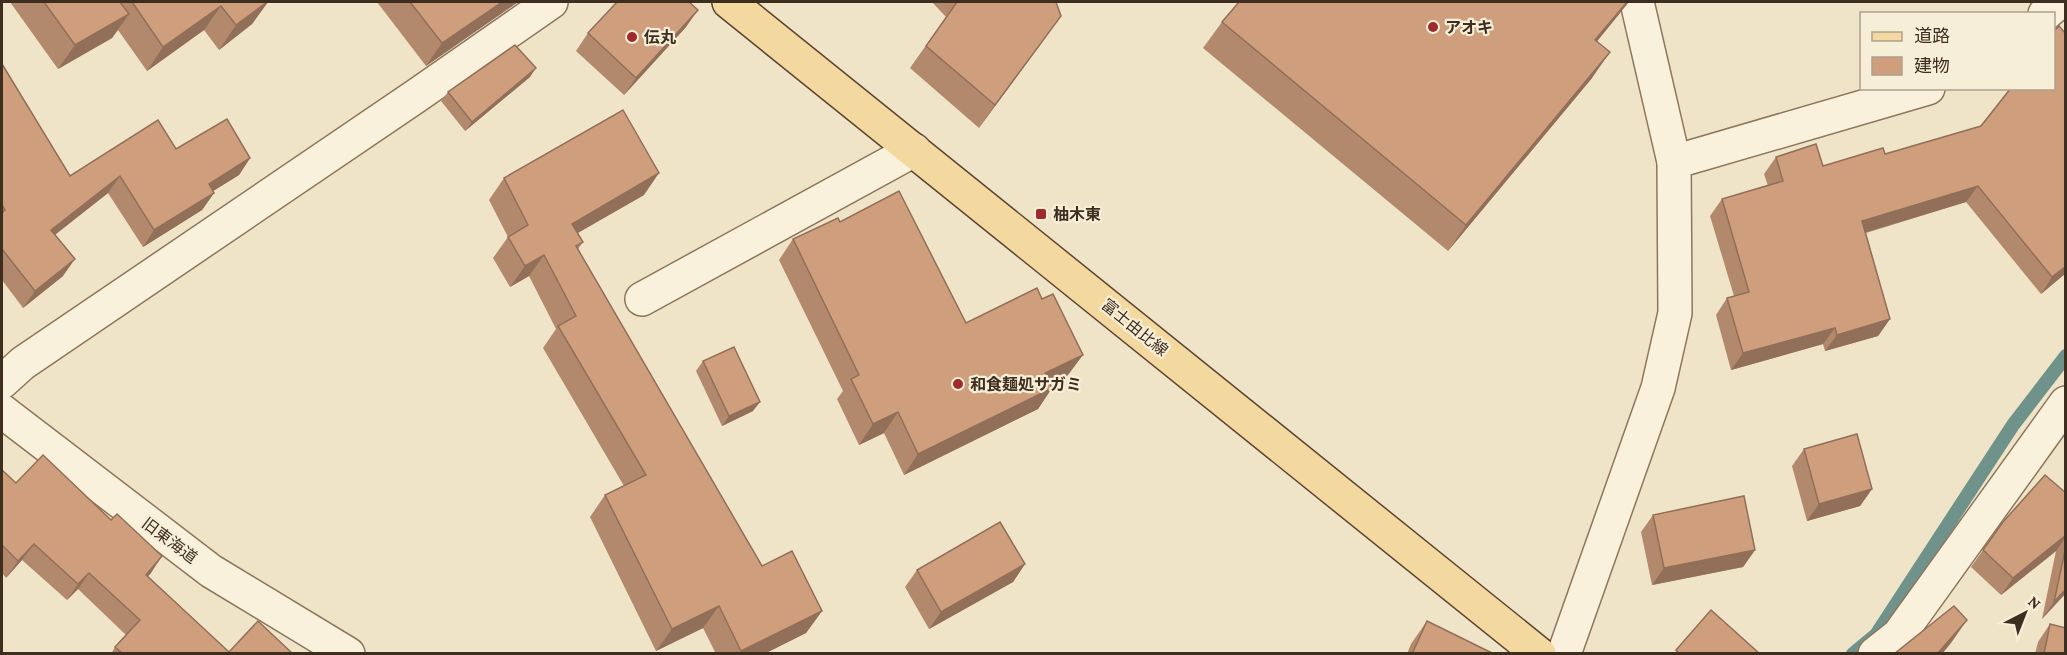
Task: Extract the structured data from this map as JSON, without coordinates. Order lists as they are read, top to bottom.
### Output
{
  "streets": {
    "main road": ["富士由比線"],
    "street": ["旧東海道"]
  },
  "places": {
    "other": ["アオキ", "伝丸", "和食麺処サガミ"],
    "transit": ["柚木東"]
  },
  "legend": ["道路", "建物"],
  "north": "top right"
}
